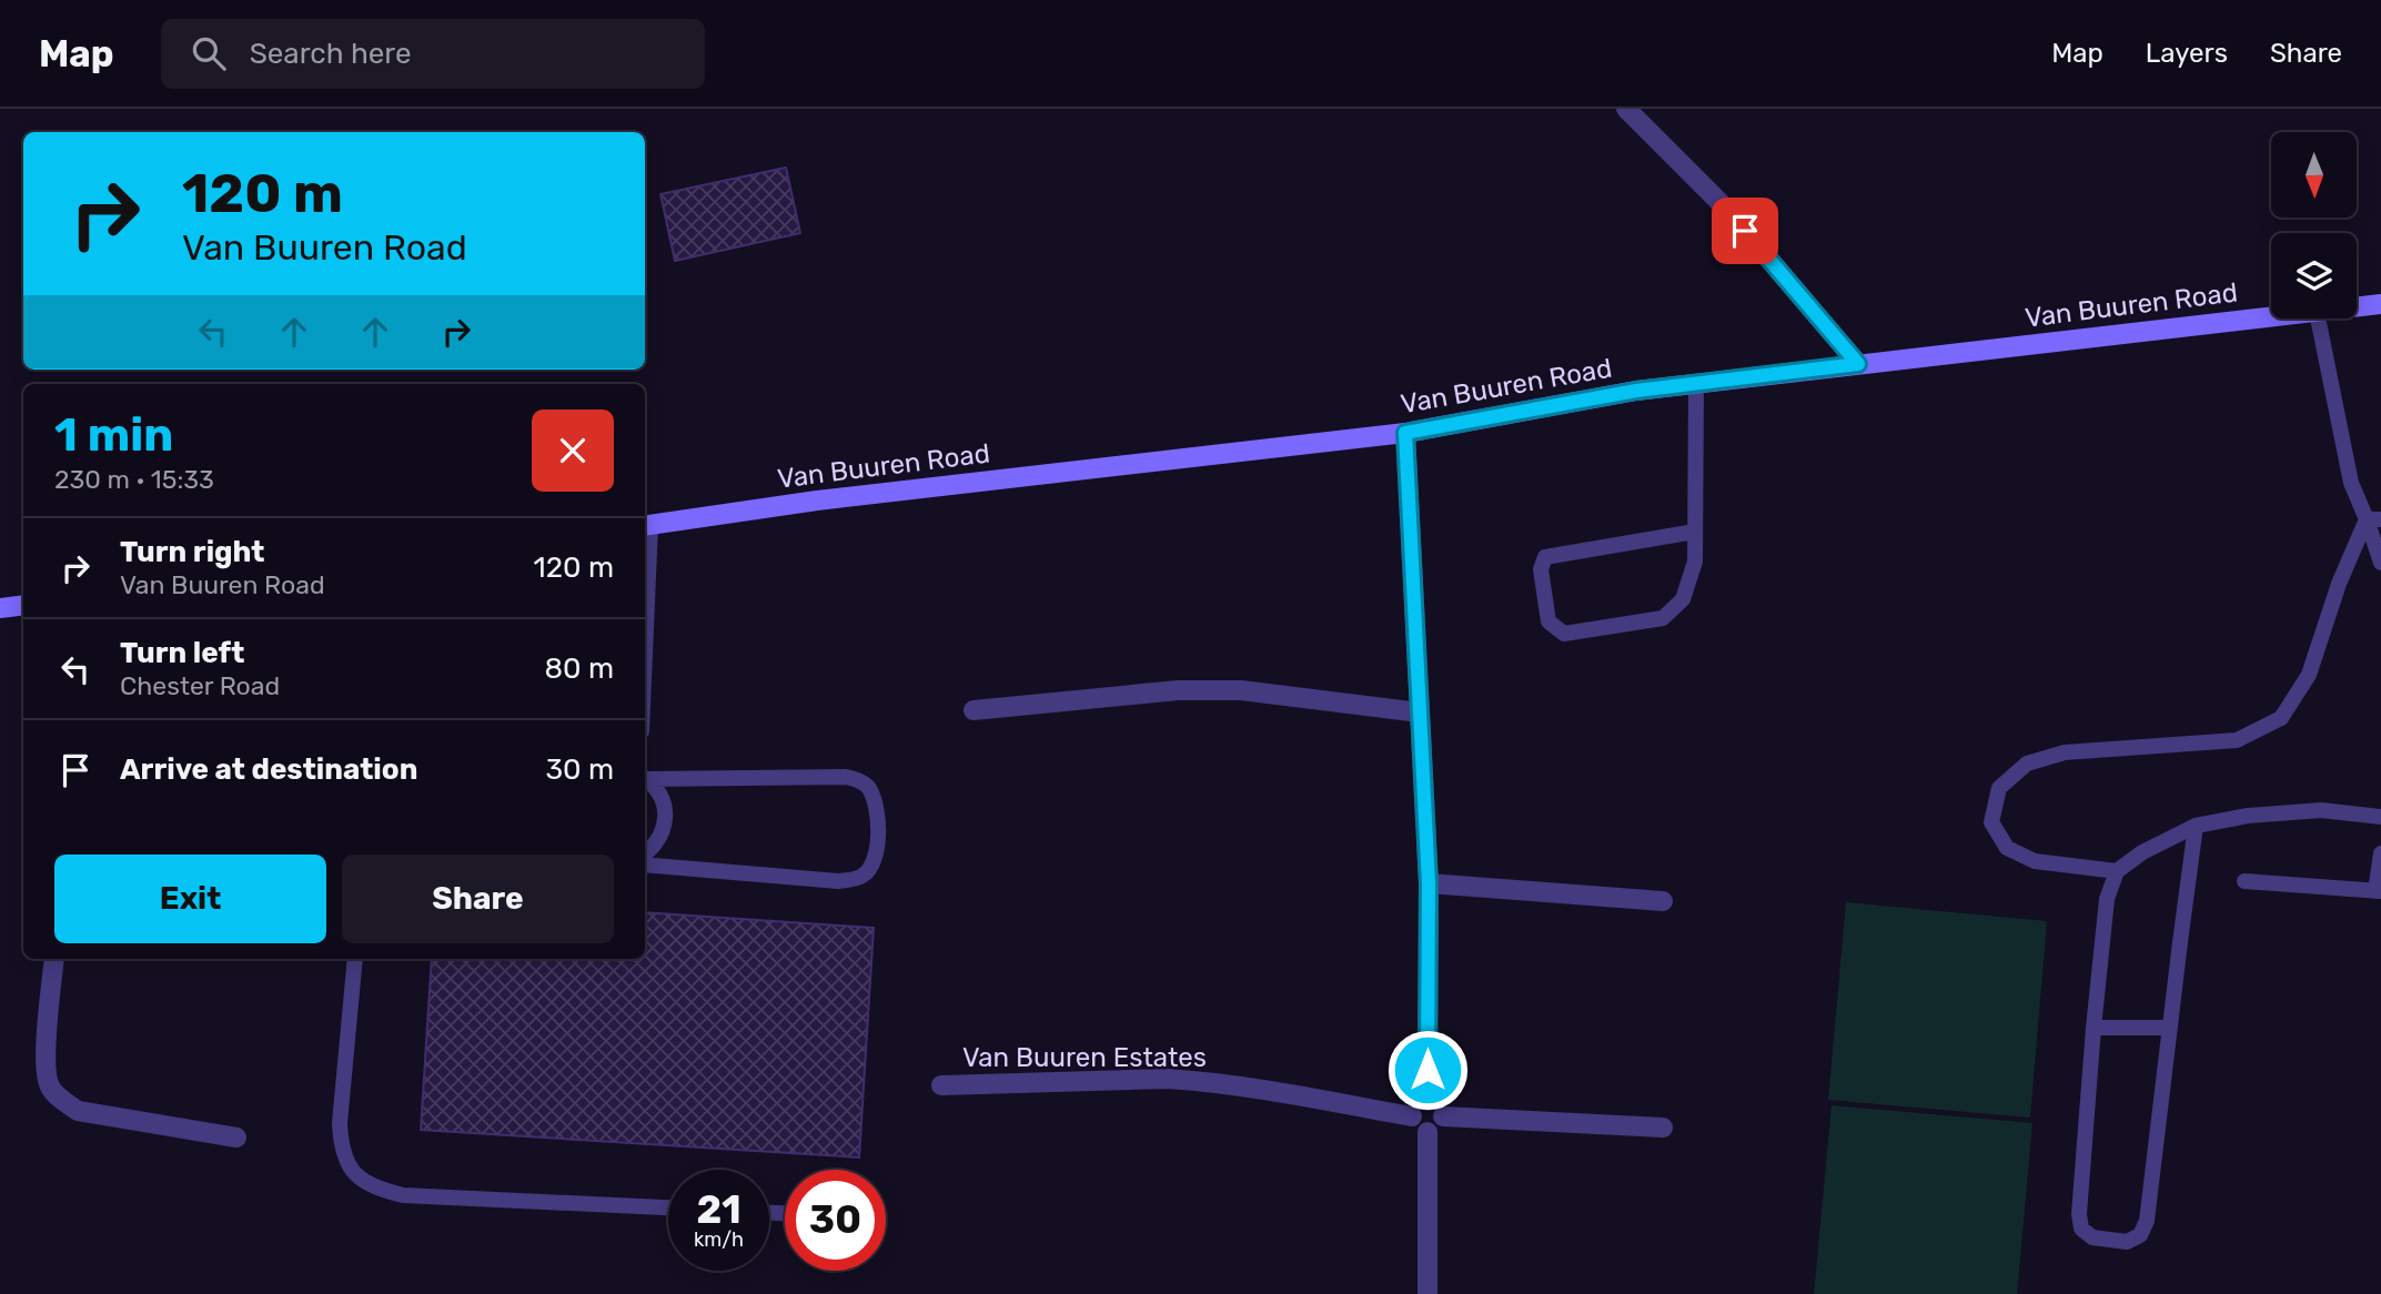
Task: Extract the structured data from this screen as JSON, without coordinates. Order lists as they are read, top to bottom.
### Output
{
  "streets": {
    "main road": ["Van Buuren Road"],
    "street": ["Van Buuren Estates"]
  },
  "north": "bottom",
  "page": {
    "header": "Map",
    "search": "Search here",
    "nav": ["Map", "Layers", "Share"],
    "turn": ["120 m", "Van Buuren Road"],
    "heading": ["1 min", "230 m · 15:33"],
    "list": [
      {
        "name": "Turn right",
        "note": "Van Buuren Road",
        "value": "120 m"
      },
      {
        "name": "Turn left",
        "note": "Chester Road",
        "value": "80 m"
      },
      {
        "name": "Arrive at destination",
        "value": "30 m"
      }
    ],
    "buttons": ["Exit", "Share"],
    "speed": "21 km/h",
    "limit": "30"
  }
}
